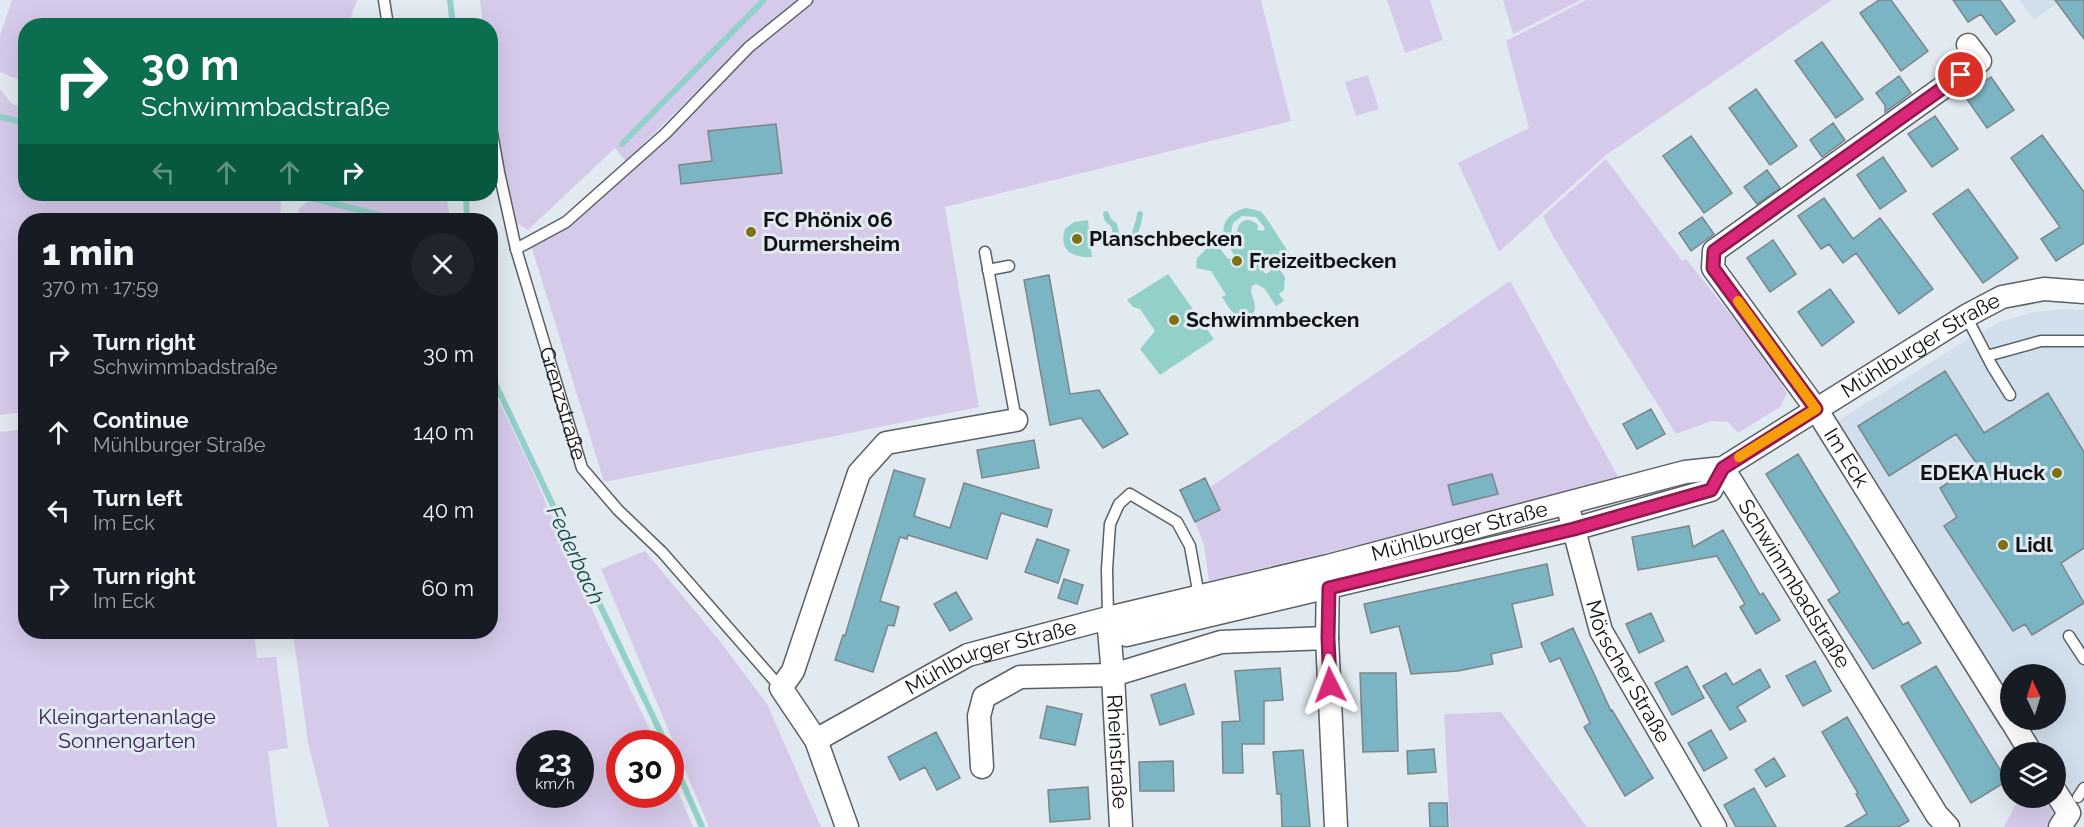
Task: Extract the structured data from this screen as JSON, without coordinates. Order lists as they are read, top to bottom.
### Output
{
  "streets": {
    "street": [
      "Mühlburger Straße",
      "Grenzstraße",
      "Im Eck",
      "Schwimmbadstraße",
      "Mörscher Straße",
      "Rheinstraße"
    ]
  },
  "crossings": [
    ["Mühlburger Straße", "Grenzstraße"],
    ["Mühlburger Straße", "Im Eck"],
    ["Mühlburger Straße", "Schwimmbadstraße"],
    ["Mühlburger Straße", "Mörscher Straße"],
    ["Mühlburger Straße", "Rheinstraße"],
    ["Schwimmbadstraße", "Mörscher Straße"],
    ["Schwimmbadstraße", "Rheinstraße"]
  ],
  "water": ["Federbach"],
  "parks": ["Kleingartenanlage Sonnengarten"],
  "places": [
    "FC Phönix 06 Durmersheim",
    "Planschbecken",
    "Freizeitbecken",
    "Schwimmbecken",
    "EDEKA Huck",
    "Lidl"
  ],
  "north": "top",
  "page": {
    "turn": ["30 m", "Schwimmbadstraße"],
    "heading": ["1 min", "370 m · 17:59"],
    "list": [
      {
        "name": "Turn right",
        "note": "Schwimmbadstraße",
        "value": "30 m"
      },
      {
        "name": "Continue",
        "note": "Mühlburger Straße",
        "value": "140 m"
      },
      {
        "name": "Turn left",
        "note": "Im Eck",
        "value": "40 m"
      },
      {
        "name": "Turn right",
        "note": "Im Eck",
        "value": "60 m"
      }
    ],
    "speed": "23 km/h",
    "limit": "30"
  }
}
